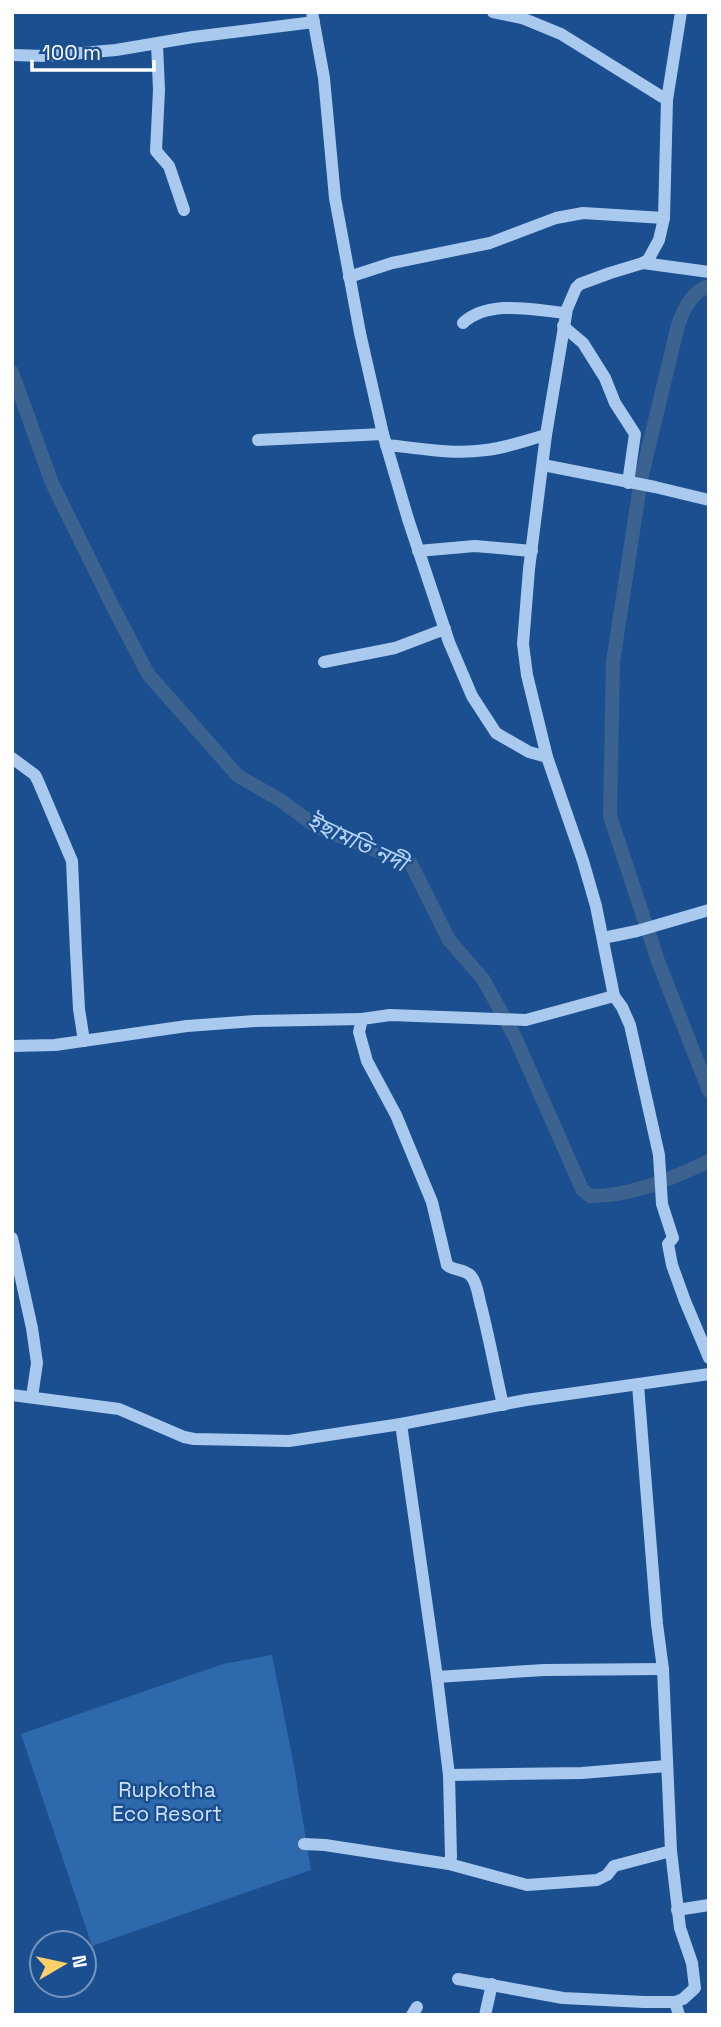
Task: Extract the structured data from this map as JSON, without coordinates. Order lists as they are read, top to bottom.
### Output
{
  "water": ["ইছামতি নদী"],
  "parks": ["Rupkotha Eco Resort"],
  "scale_bar": "100 m",
  "north": "right"
}
